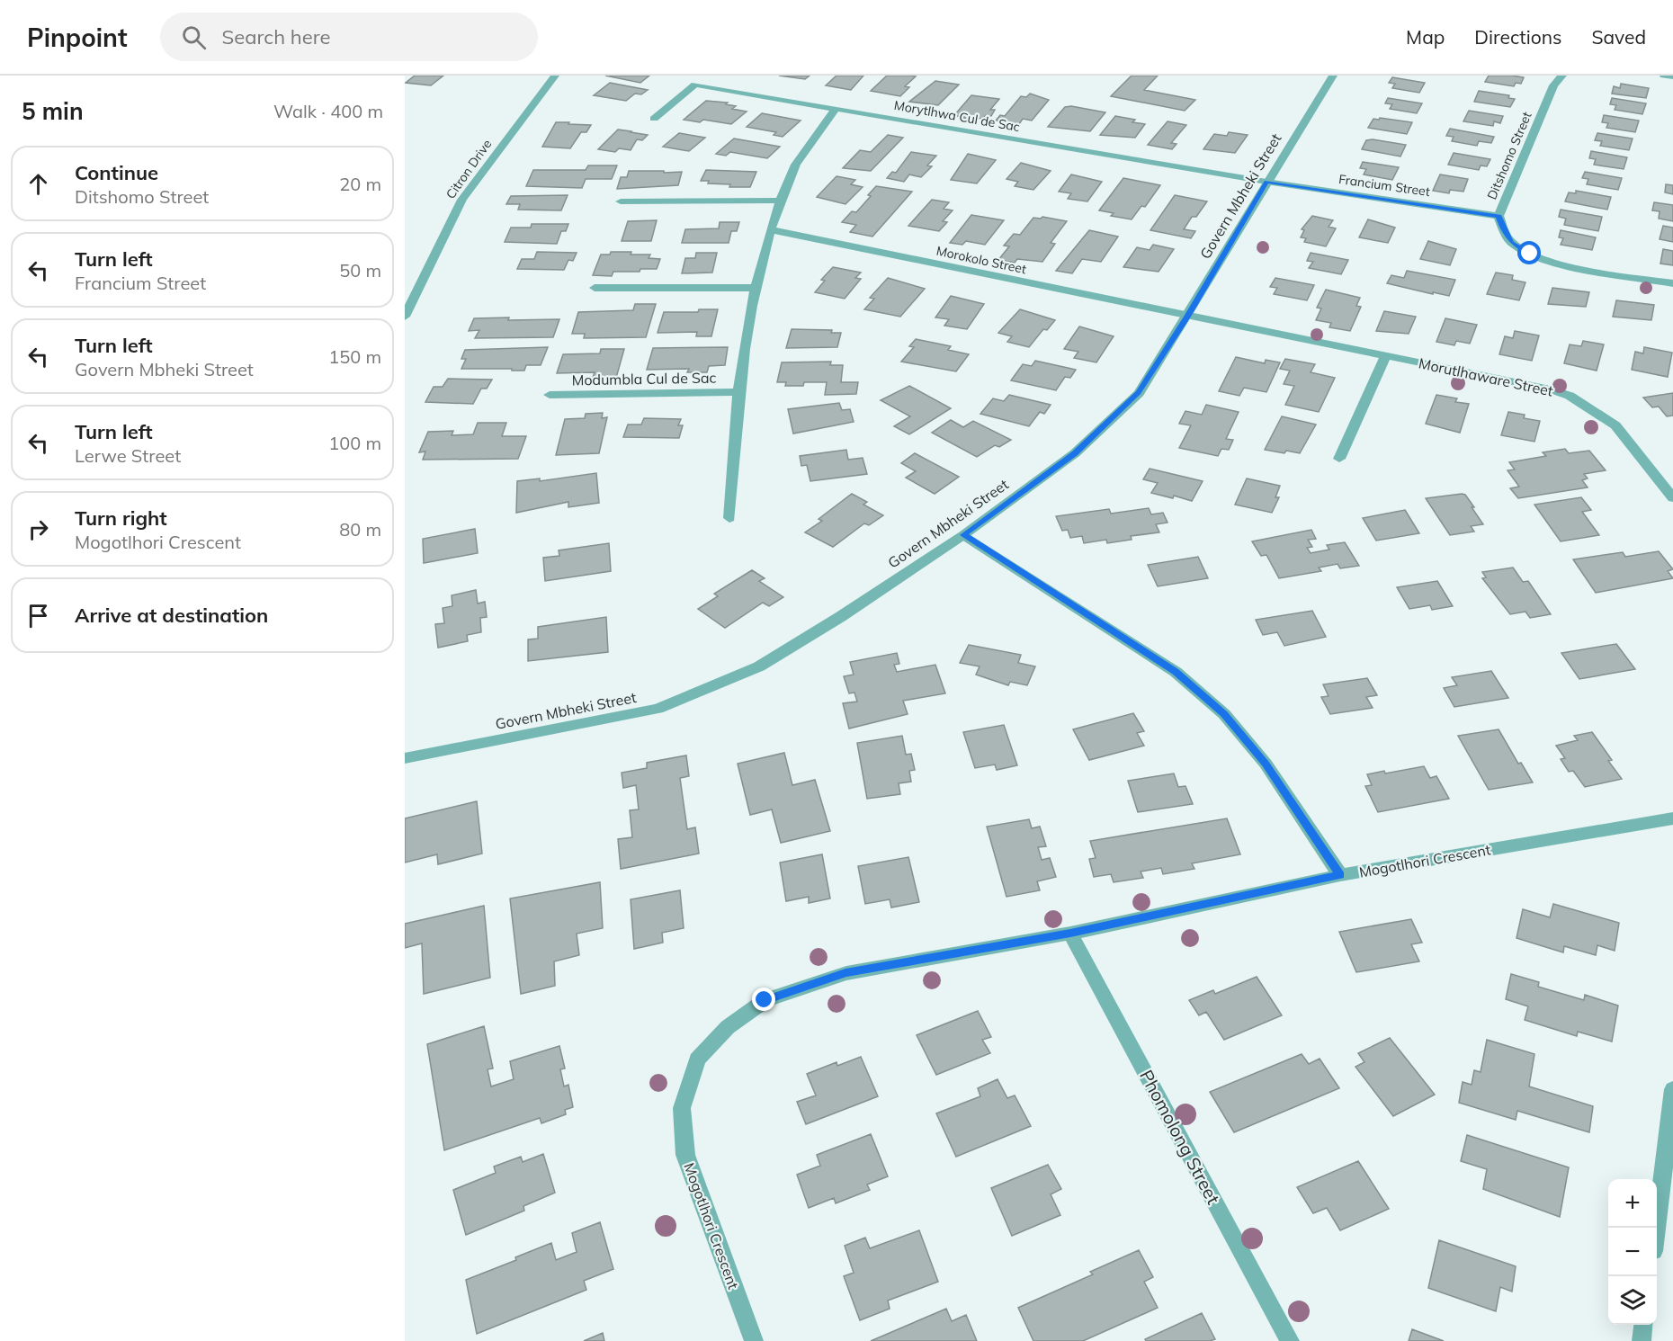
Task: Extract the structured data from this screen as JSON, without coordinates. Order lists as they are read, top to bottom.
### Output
{
  "streets": {
    "street": [
      "Morytlhwa Cul de Sac",
      "Ditshomo Street",
      "Citron Drive",
      "Francium Street",
      "Govern Mbheki Street",
      "Morokolo Street",
      "Morutlhaware Street",
      "Modumbla Cul de Sac",
      "Mogotlhori Crescent",
      "Phomolong Street"
    ]
  },
  "crossings": [
    ["Morytlhwa Cul de Sac", "Francium Street"],
    ["Morytlhwa Cul de Sac", "Govern Mbheki Street"],
    ["Ditshomo Street", "Francium Street"],
    ["Francium Street", "Govern Mbheki Street"],
    ["Govern Mbheki Street", "Morokolo Street"],
    ["Govern Mbheki Street", "Morutlhaware Street"],
    ["Morokolo Street", "Morutlhaware Street"],
    ["Mogotlhori Crescent", "Phomolong Street"]
  ],
  "page": {
    "header": "Pinpoint",
    "search": "Search here",
    "nav": ["Map", "Directions", "Saved"],
    "heading": ["5 min", "Walk · 400 m"],
    "list": [
      ["Continue", "Ditshomo Street", "20 m"],
      ["Turn left", "Francium Street", "50 m"],
      ["Turn left", "Govern Mbheki Street", "150 m"],
      ["Turn left", "Lerwe Street", "100 m"],
      ["Turn right", "Mogotlhori Crescent", "80 m"],
      "Arrive at destination"
    ],
    "map_buttons": ["+", "−"]
  }
}
